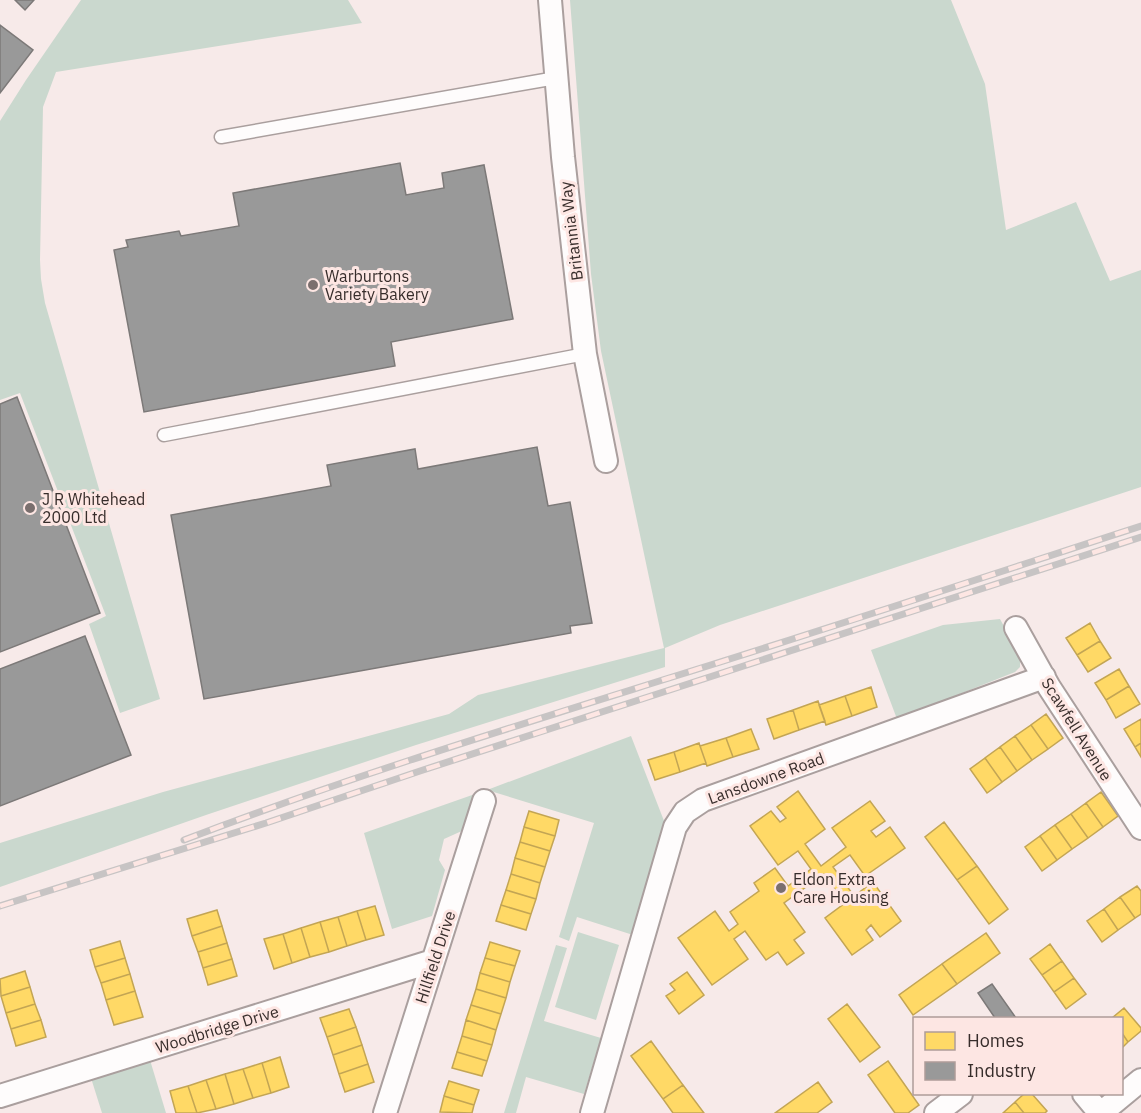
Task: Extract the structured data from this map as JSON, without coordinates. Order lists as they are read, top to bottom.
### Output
{
  "streets": {
    "street": [
      "Britannia Way",
      "Scawfell Avenue",
      "Lansdowne Road",
      "Hillfield Drive",
      "Woodbridge Drive"
    ]
  },
  "crossings": [
    ["Scawfell Avenue", "Lansdowne Road"],
    ["Hillfield Drive", "Woodbridge Drive"]
  ],
  "places": ["Warburtons Variety Bakery", "J R Whitehead 2000 Ltd", "Eldon Extra Care Housing"],
  "legend": ["Homes", "Industry"]
}
